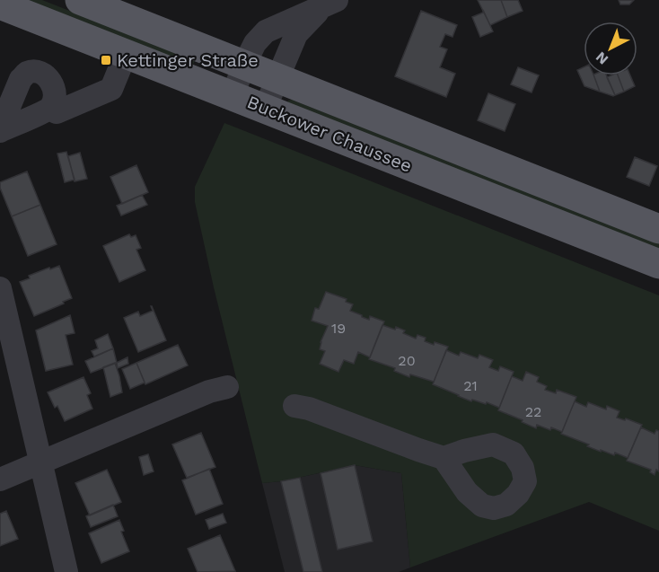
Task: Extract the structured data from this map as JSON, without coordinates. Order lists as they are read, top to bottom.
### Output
{
  "streets": {
    "main road": ["Buckower Chaussee"]
  },
  "places": {
    "transit": ["Kettinger Straße"]
  },
  "house_numbers": [
    "19",
    "20",
    "21",
    "22"
  ],
  "north": "bottom left"
}
